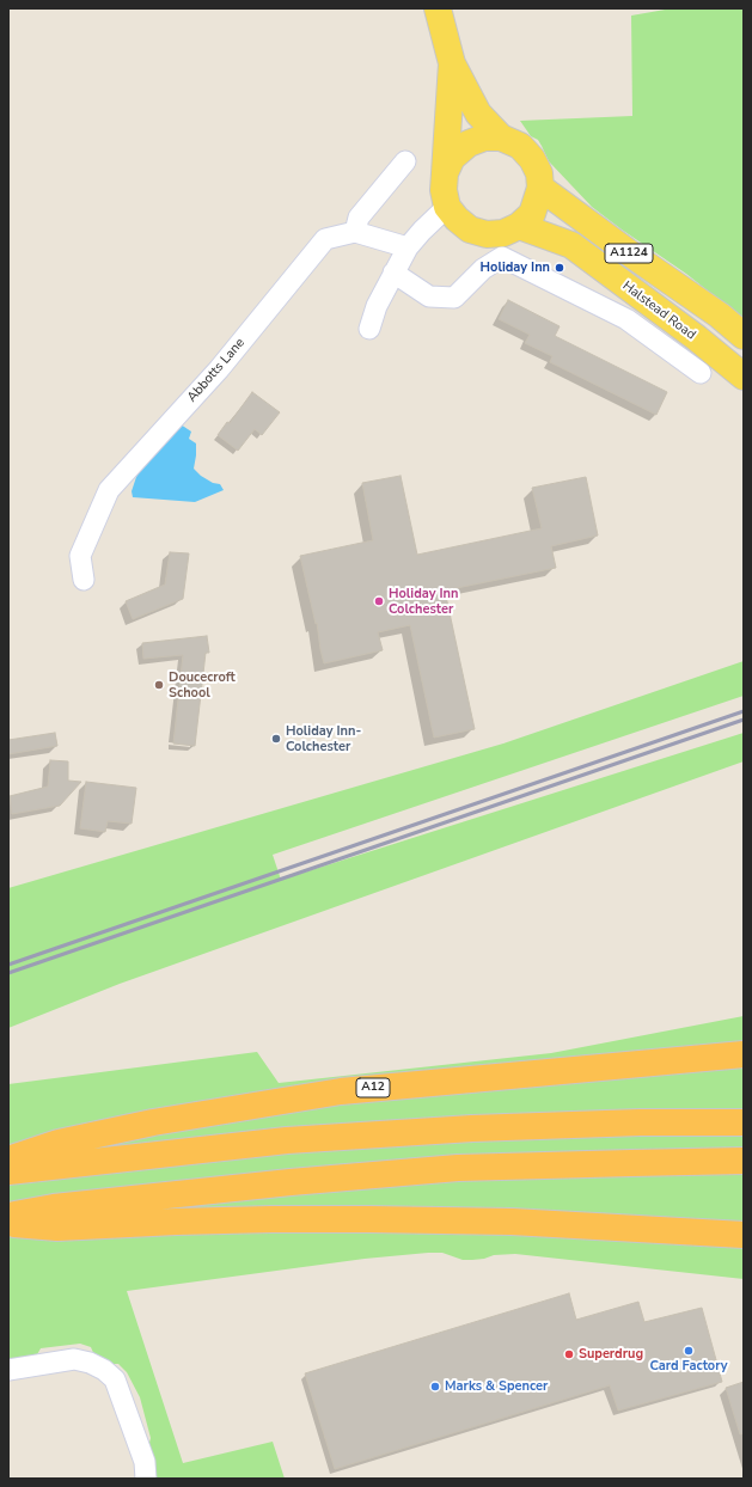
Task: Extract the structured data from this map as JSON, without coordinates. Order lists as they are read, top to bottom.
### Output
{
  "streets": {
    "highway": ["A12"],
    "main road": ["A1124", "Halstead Road"],
    "street": ["Abbotts Lane"]
  },
  "crossings": [
    ["A1124", "Halstead Road"]
  ],
  "places": [
    "Holiday Inn",
    "Holiday Inn Colchester",
    "Doucecroft School",
    "Holiday Inn- Colchester",
    "Card Factory",
    "Superdrug",
    "Marks & Spencer"
  ]
}
